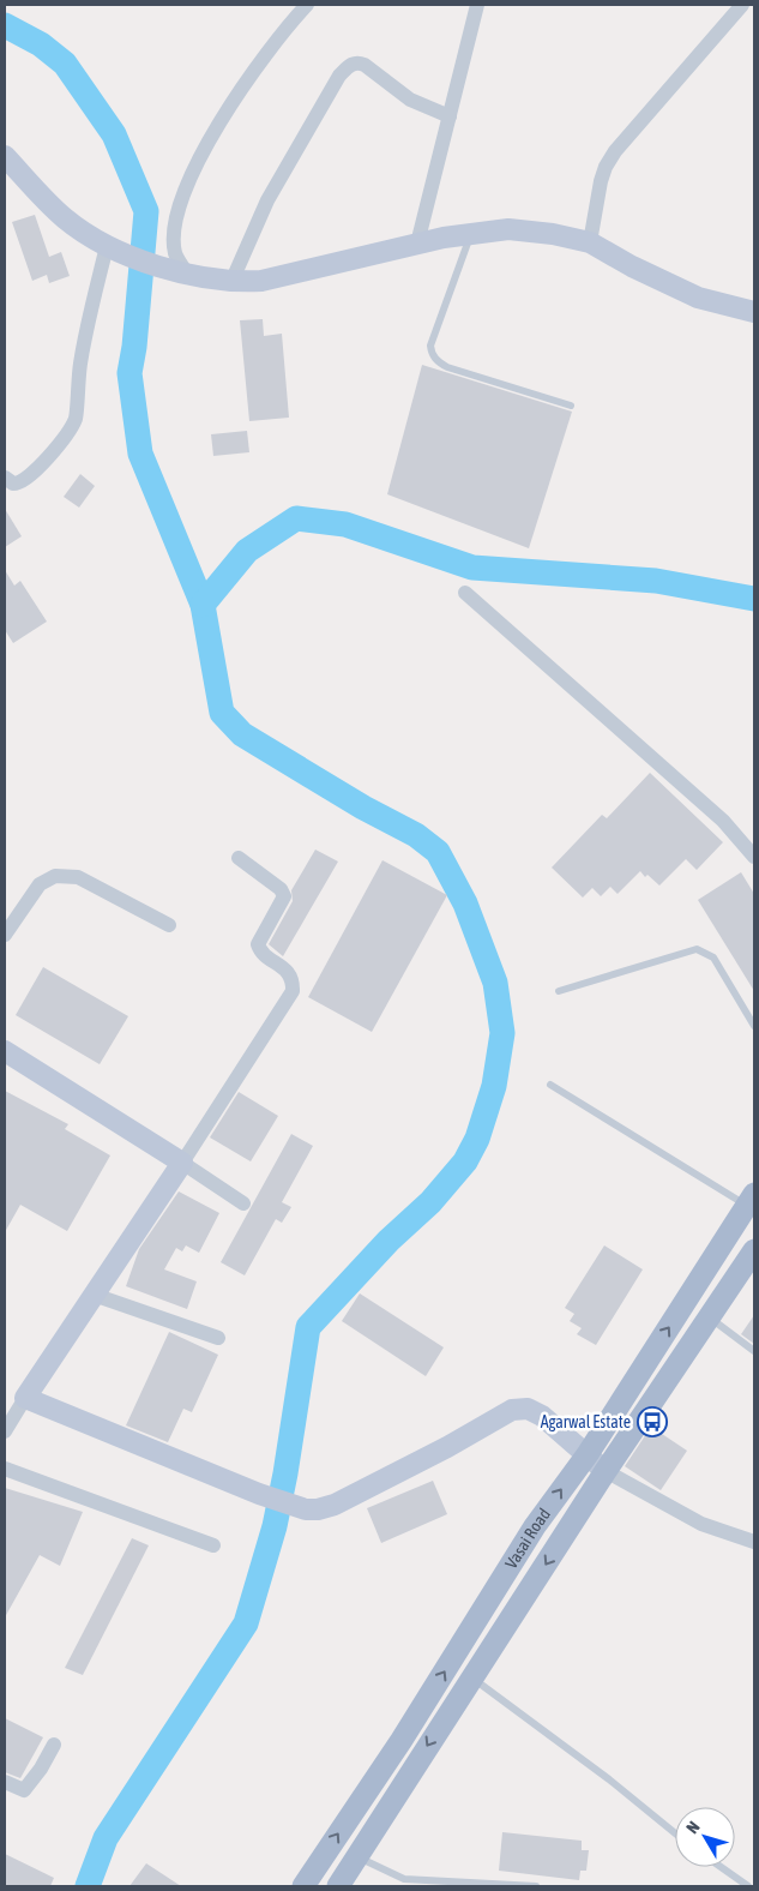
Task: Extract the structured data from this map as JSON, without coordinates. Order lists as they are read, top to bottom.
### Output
{
  "streets": {
    "main road": ["Vasai Road"]
  },
  "places": {
    "bus stop": ["Agarwal Estate"]
  },
  "north": "top left"
}
